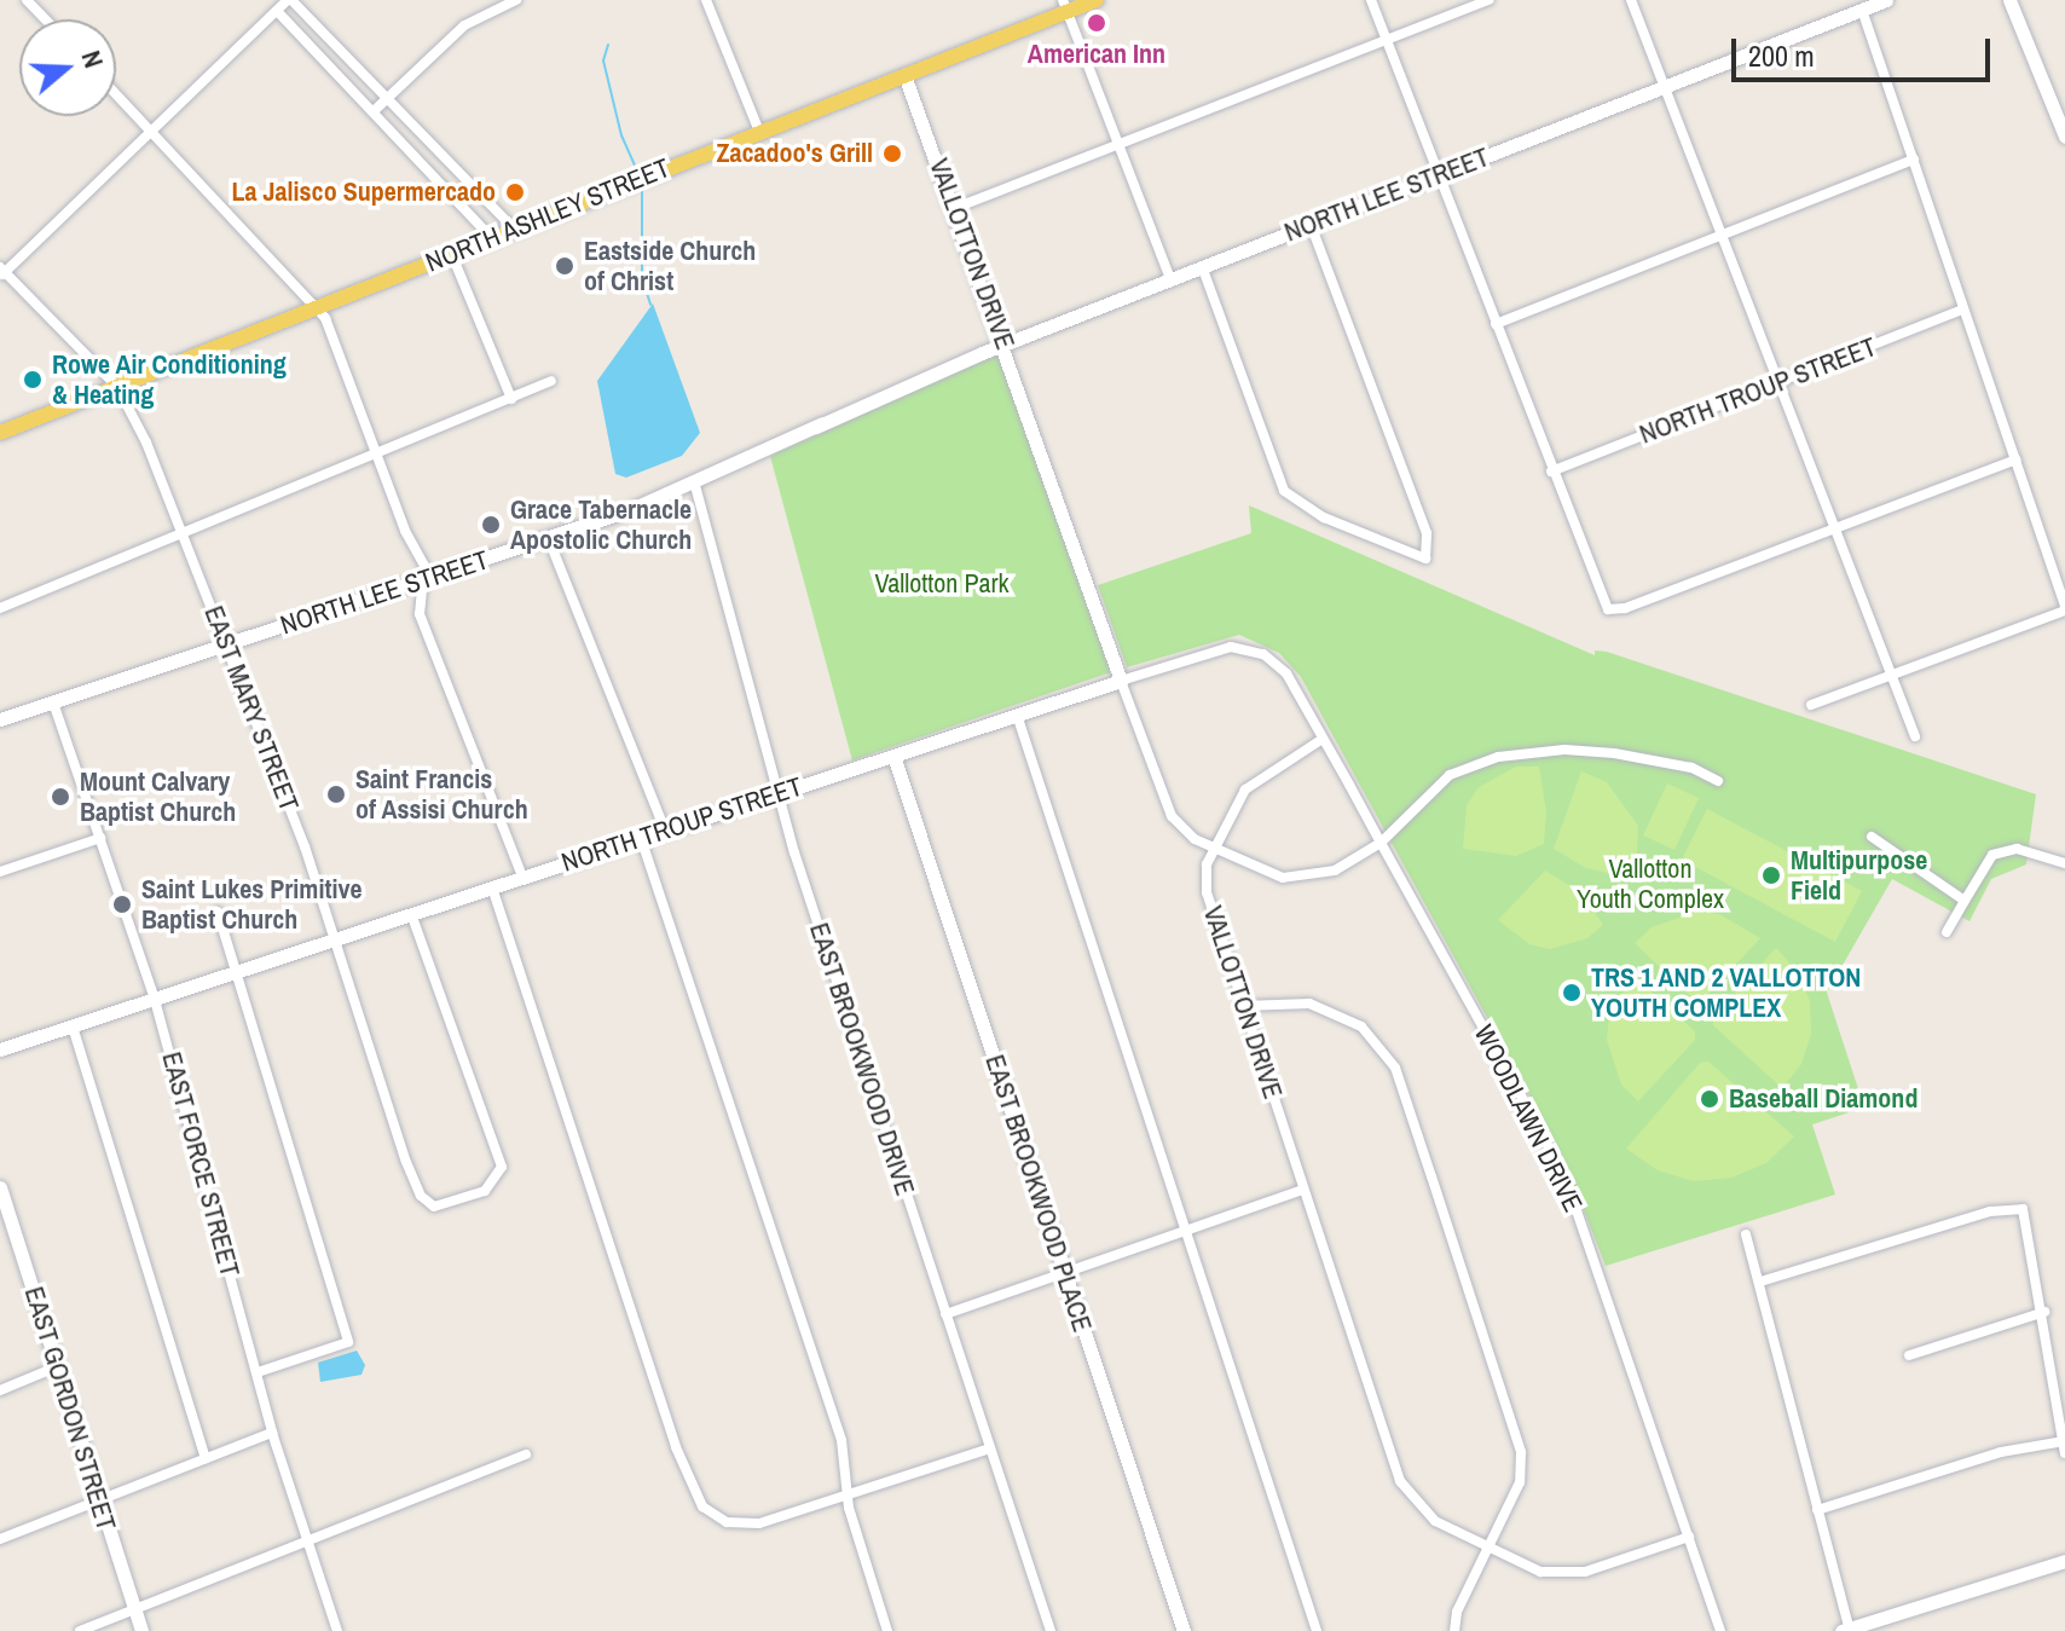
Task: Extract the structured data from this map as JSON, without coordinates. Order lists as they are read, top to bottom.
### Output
{
  "streets": {
    "main road": ["NORTH ASHLEY STREET"],
    "street": [
      "NORTH LEE STREET",
      "VALLOTTON DRIVE",
      "NORTH TROUP STREET",
      "EAST MARY STREET",
      "EAST BROOKWOOD DRIVE",
      "WOODLAWN DRIVE",
      "EAST FORCE STREET",
      "EAST BROOKWOOD PLACE",
      "EAST GORDON STREET"
    ]
  },
  "crossings": [
    ["NORTH LEE STREET", "VALLOTTON DRIVE"],
    ["NORTH LEE STREET", "EAST MARY STREET"],
    ["NORTH LEE STREET", "EAST BROOKWOOD DRIVE"],
    ["NORTH LEE STREET", "EAST FORCE STREET"],
    ["NORTH ASHLEY STREET", "VALLOTTON DRIVE"],
    ["NORTH ASHLEY STREET", "EAST MARY STREET"],
    ["VALLOTTON DRIVE", "NORTH TROUP STREET"],
    ["VALLOTTON DRIVE", "WOODLAWN DRIVE"],
    ["NORTH TROUP STREET", "EAST MARY STREET"],
    ["NORTH TROUP STREET", "EAST BROOKWOOD DRIVE"],
    ["NORTH TROUP STREET", "WOODLAWN DRIVE"],
    ["NORTH TROUP STREET", "EAST FORCE STREET"],
    ["NORTH TROUP STREET", "EAST BROOKWOOD PLACE"]
  ],
  "parks": ["Vallotton Park", "Vallotton Youth Complex"],
  "places": [
    "American Inn",
    "Zacadoo's Grill",
    "La Jalisco Supermercado",
    "Eastside Church of Christ",
    "Rowe Air Conditioning & Heating",
    "Grace Tabernacle Apostolic Church",
    "Saint Francis of Assisi Church",
    "Mount Calvary Baptist Church",
    "Multipurpose Field",
    "Saint Lukes Primitive Baptist Church",
    "TRS 1 AND 2 VALLOTTON YOUTH COMPLEX",
    "Baseball Diamond"
  ],
  "scale_bar": "200 m",
  "north": "right"
}
